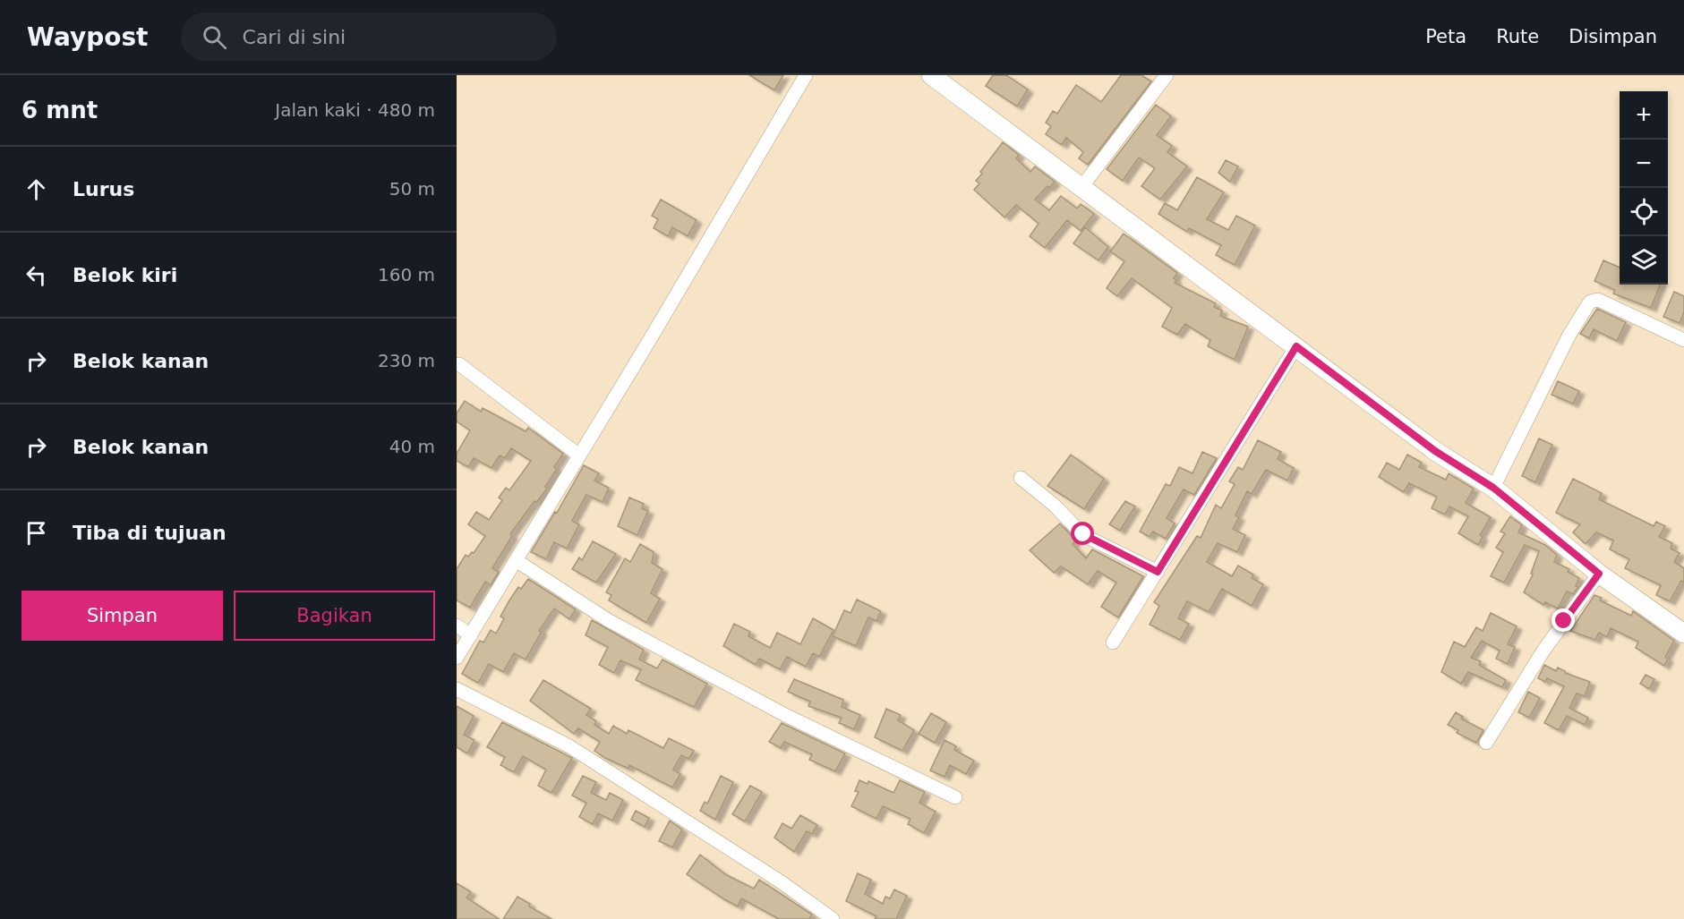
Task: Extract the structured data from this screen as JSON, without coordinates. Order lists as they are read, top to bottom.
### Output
{
  "page": {
    "header": "Waypost",
    "search": "Cari di sini",
    "nav": ["Peta", "Rute", "Disimpan"],
    "heading": ["6 mnt", "Jalan kaki · 480 m"],
    "map_buttons": ["+", "−"],
    "list": [
      ["Lurus", "50 m"],
      ["Belok kiri", "160 m"],
      ["Belok kanan", "230 m"],
      ["Belok kanan", "40 m"],
      "Tiba di tujuan"
    ],
    "buttons": ["Simpan", "Bagikan"]
  }
}
